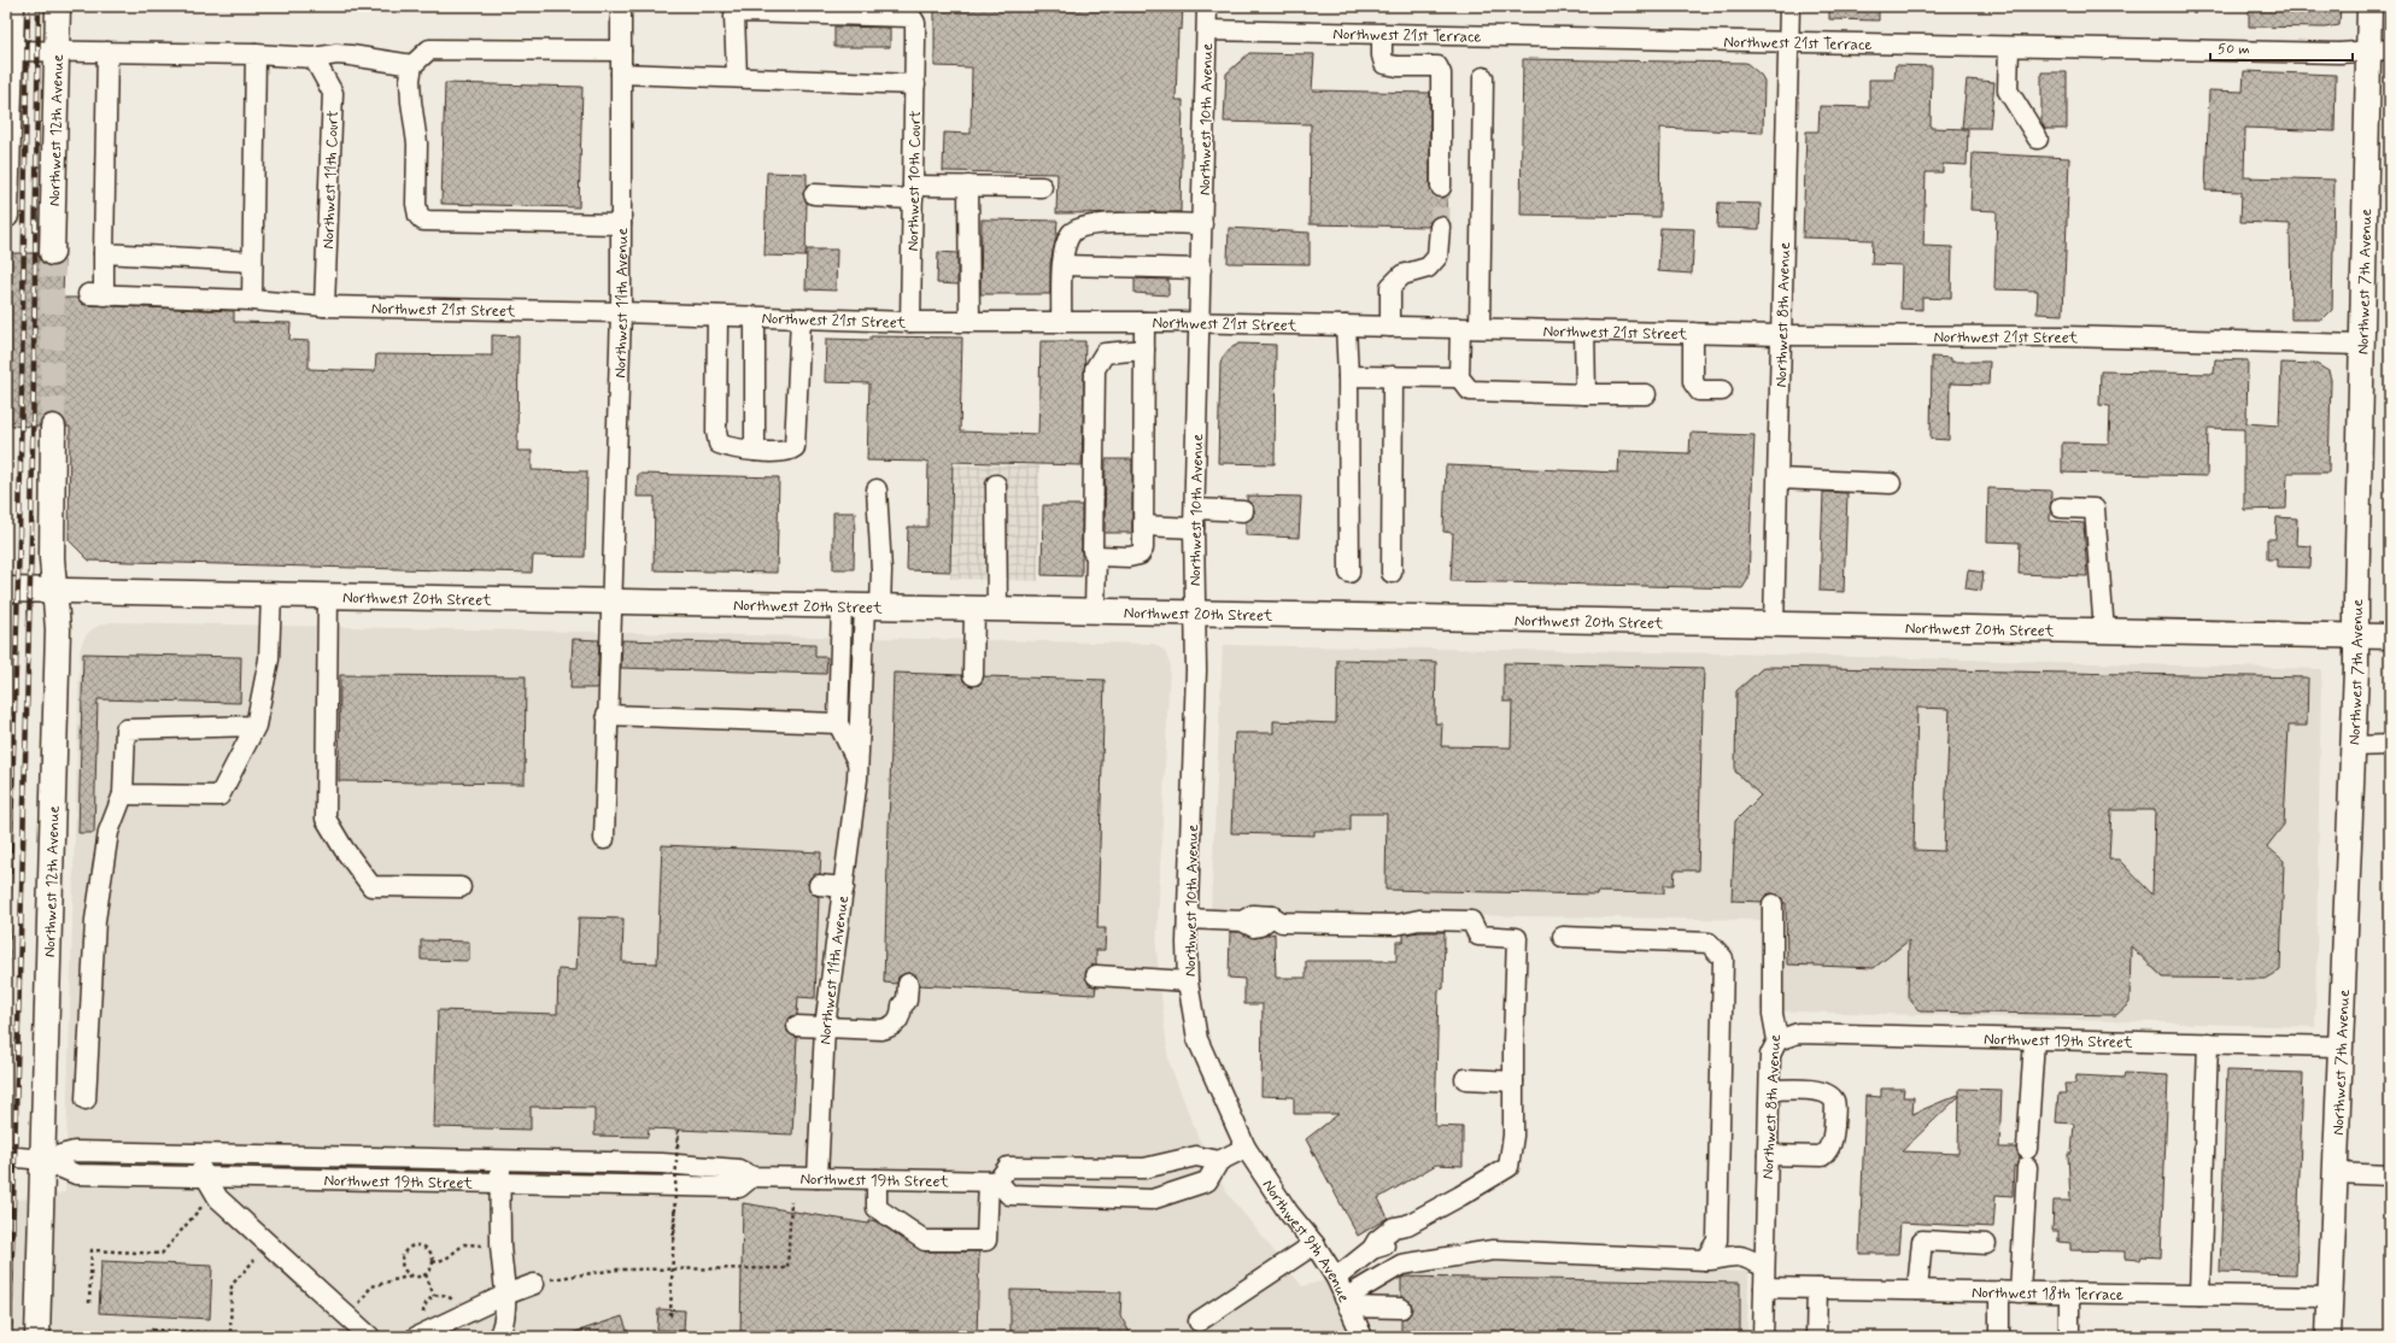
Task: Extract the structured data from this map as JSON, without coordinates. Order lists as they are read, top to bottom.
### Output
{
  "streets": {
    "main road": ["Northwest 12th Avenue", "Northwest 7th Avenue", "Northwest 20th Street"],
    "street": [
      "Northwest 21st Terrace",
      "Northwest 10th Avenue",
      "Northwest 11th Court",
      "Northwest 10th Court",
      "Northwest 11th Avenue",
      "Northwest 21st Street",
      "Northwest 8th Avenue",
      "Northwest 19th Street",
      "Northwest 9th Avenue",
      "Northwest 18th Terrace"
    ]
  },
  "crossings": [
    ["Northwest 21st Terrace", "Northwest 10th Avenue"],
    ["Northwest 21st Terrace", "Northwest 7th Avenue"],
    ["Northwest 21st Terrace", "Northwest 8th Avenue"],
    ["Northwest 10th Avenue", "Northwest 21st Street"],
    ["Northwest 10th Avenue", "Northwest 20th Street"],
    ["Northwest 10th Avenue", "Northwest 9th Avenue"],
    ["Northwest 12th Avenue", "Northwest 20th Street"],
    ["Northwest 12th Avenue", "Northwest 19th Street"],
    ["Northwest 11th Court", "Northwest 21st Street"],
    ["Northwest 10th Court", "Northwest 21st Street"],
    ["Northwest 7th Avenue", "Northwest 21st Street"],
    ["Northwest 7th Avenue", "Northwest 20th Street"],
    ["Northwest 7th Avenue", "Northwest 19th Street"],
    ["Northwest 7th Avenue", "Northwest 18th Terrace"],
    ["Northwest 11th Avenue", "Northwest 21st Street"],
    ["Northwest 11th Avenue", "Northwest 20th Street"],
    ["Northwest 11th Avenue", "Northwest 19th Street"],
    ["Northwest 21st Street", "Northwest 8th Avenue"],
    ["Northwest 8th Avenue", "Northwest 20th Street"],
    ["Northwest 8th Avenue", "Northwest 19th Street"],
    ["Northwest 8th Avenue", "Northwest 18th Terrace"]
  ],
  "scale_bar": "50 m"
}
